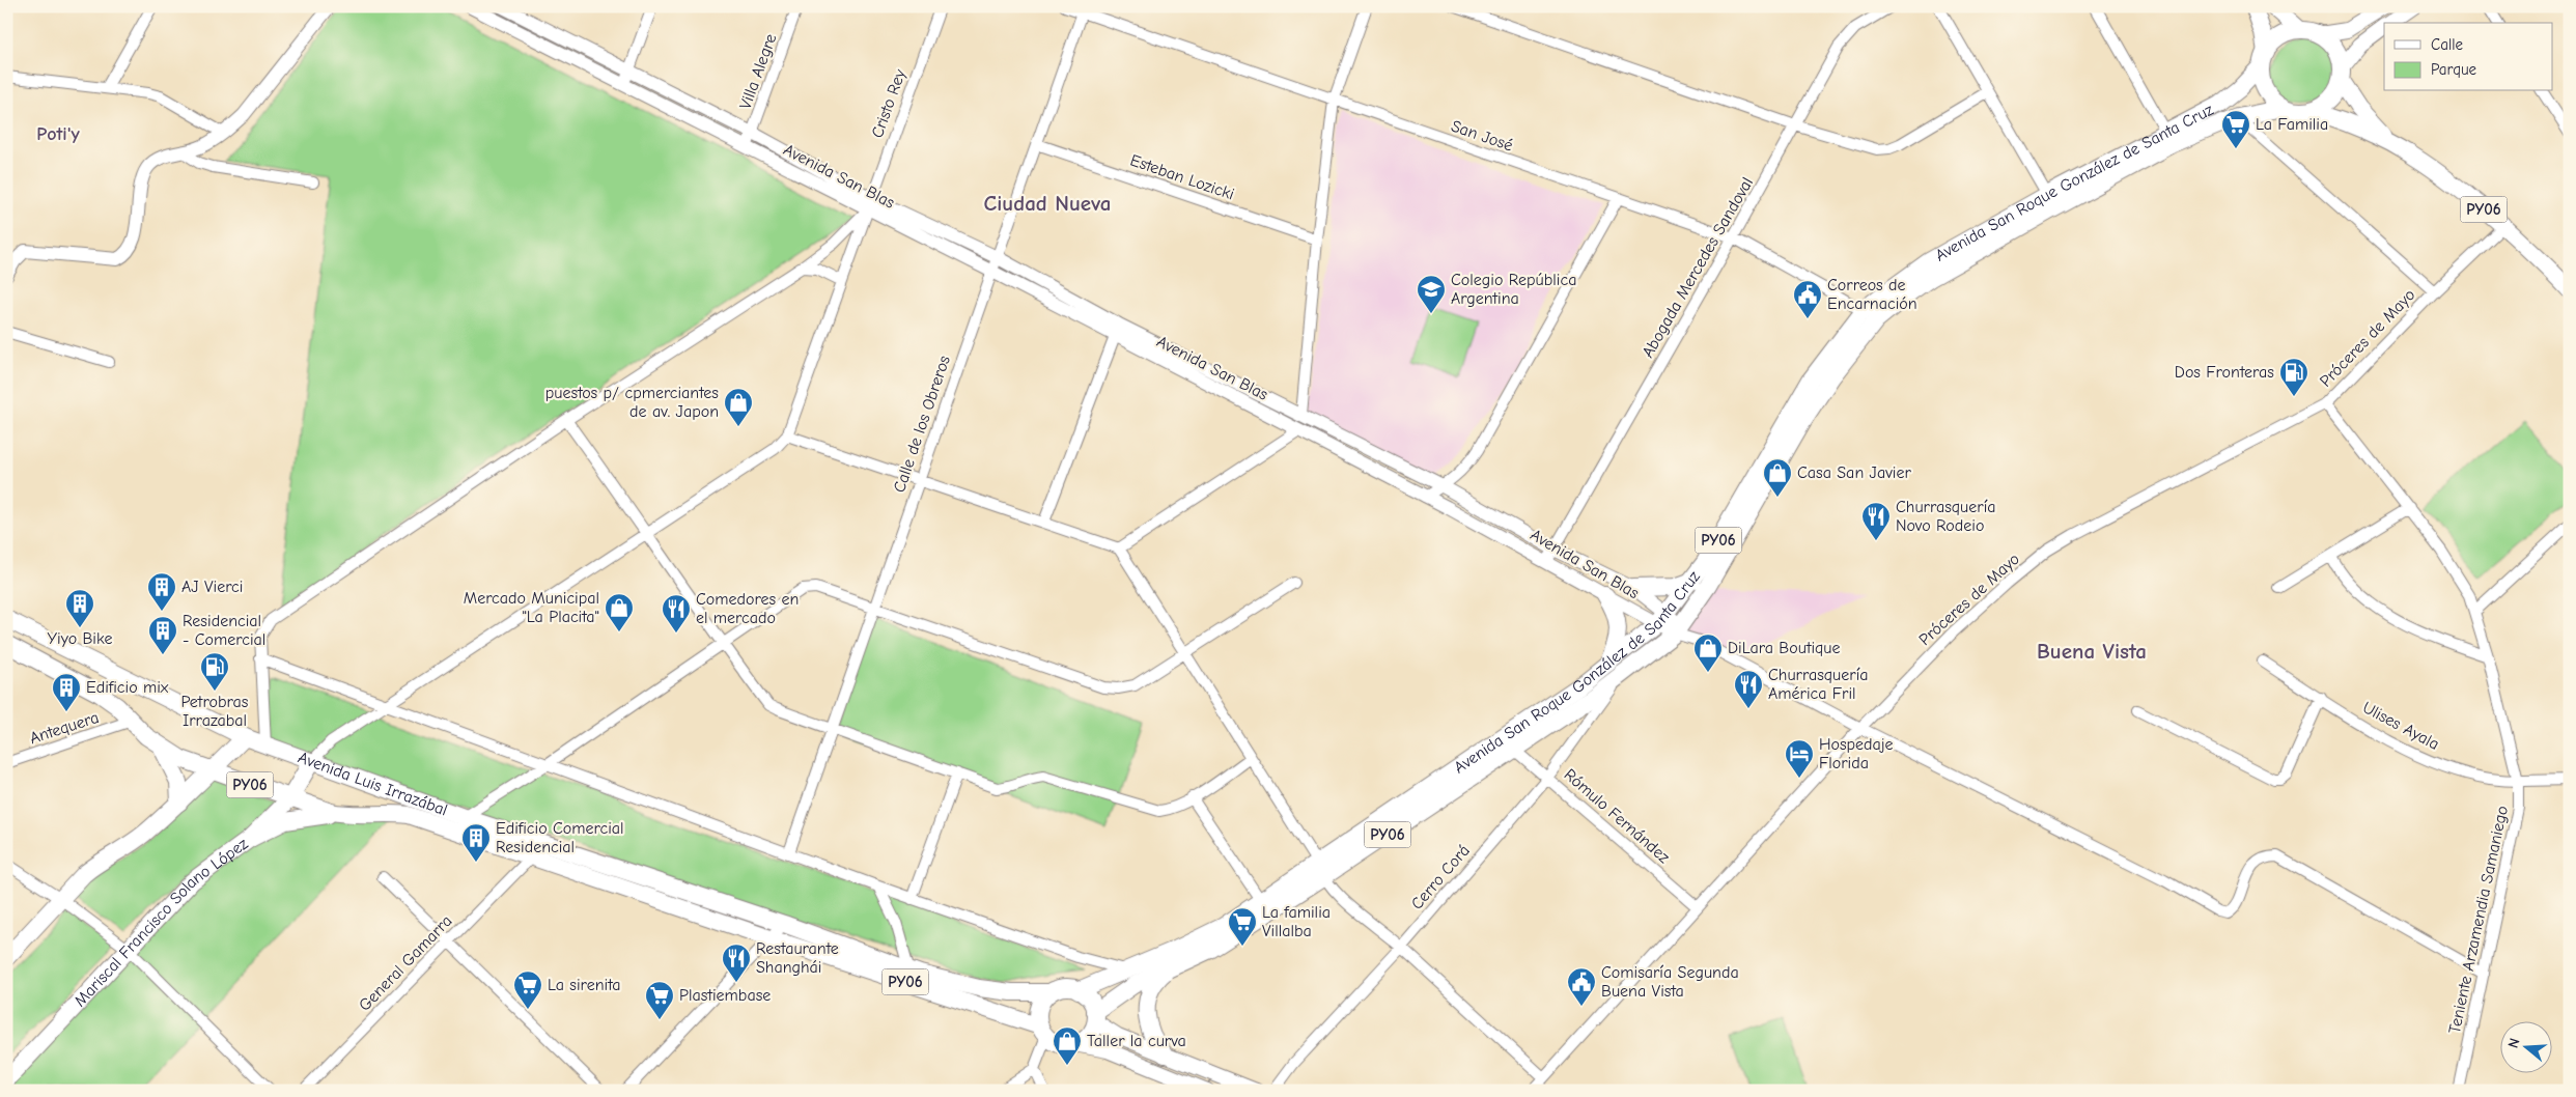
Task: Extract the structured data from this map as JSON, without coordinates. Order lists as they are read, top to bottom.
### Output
{
  "streets": {
    "main road": [
      "Avenida San Roque González de Santa Cruz",
      "PY06",
      "Avenida Luis Irrazábal",
      "Mariscal Francisco Solano López"
    ],
    "street": [
      "Villa Alegre",
      "Cristo Rey",
      "San José",
      "Avenida San Blas",
      "Esteban Lozicki",
      "Abogada Mercedes Sandoval",
      "Próceres de Mayo",
      "Calle de los Obreros",
      "Ulises Ayala",
      "Antequera",
      "Rómulo Fernández",
      "Cerro Corá",
      "Teniente Arzamendia Samaniego",
      "General Gamarra"
    ]
  },
  "crossings": [
    ["Villa Alegre", "Avenida San Blas"],
    ["Cristo Rey", "Avenida San Blas"],
    ["San José", "Avenida San Roque González de Santa Cruz"],
    ["San José", "Abogada Mercedes Sandoval"],
    ["San José", "Calle de los Obreros"],
    ["Avenida San Blas", "Avenida San Roque González de Santa Cruz"],
    ["Avenida San Blas", "Abogada Mercedes Sandoval"],
    ["Avenida San Blas", "Próceres de Mayo"],
    ["Avenida San Blas", "Calle de los Obreros"],
    ["Avenida San Blas", "Teniente Arzamendia Samaniego"],
    ["Esteban Lozicki", "Calle de los Obreros"],
    ["Avenida San Roque González de Santa Cruz", "PY06"],
    ["Avenida San Roque González de Santa Cruz", "Avenida Luis Irrazábal"],
    ["Avenida San Roque González de Santa Cruz", "Rómulo Fernández"],
    ["Avenida San Roque González de Santa Cruz", "Cerro Corá"],
    ["PY06", "Próceres de Mayo"],
    ["PY06", "Avenida Luis Irrazábal"],
    ["Próceres de Mayo", "Rómulo Fernández"],
    ["Próceres de Mayo", "Teniente Arzamendia Samaniego"],
    ["Ulises Ayala", "Teniente Arzamendia Samaniego"],
    ["Antequera", "Avenida Luis Irrazábal"],
    ["Avenida Luis Irrazábal", "Mariscal Francisco Solano López"],
    ["Avenida Luis Irrazábal", "General Gamarra"],
    ["Rómulo Fernández", "Cerro Corá"]
  ],
  "districts": ["Poti'y", "Ciudad Nueva", "Buena Vista"],
  "places": {
    "supermarket": [
      "La Familia",
      "La familia Villalba",
      "La sirenita",
      "Plastiembase"
    ],
    "school or university": ["Colegio República Argentina"],
    "public building": ["Correos de Encarnación", "Comisaría Segunda Buena Vista"],
    "fuel station": ["Dos Fronteras", "Petrobras Irrazabal"],
    "shop": [
      "puestos p/ cpmerciantes de av. Japon",
      "Casa San Javier",
      "Mercado Municipal \"La Placita\"",
      "DiLara Boutique",
      "Taller la curva"
    ],
    "restaurant": [
      "Churrasquería Novo Rodeio",
      "Comedores en el mercado",
      "Churrasquería América Fril",
      "Restaurante Shanghái"
    ],
    "building": [
      "AJ Vierci",
      "Yiyo Bike",
      "Residencial - Comercial",
      "Edificio mix",
      "Edificio Comercial Residencial"
    ],
    "hotel": ["Hospedaje Florida"]
  },
  "legend": ["Calle", "Parque"],
  "north": "left"
}
